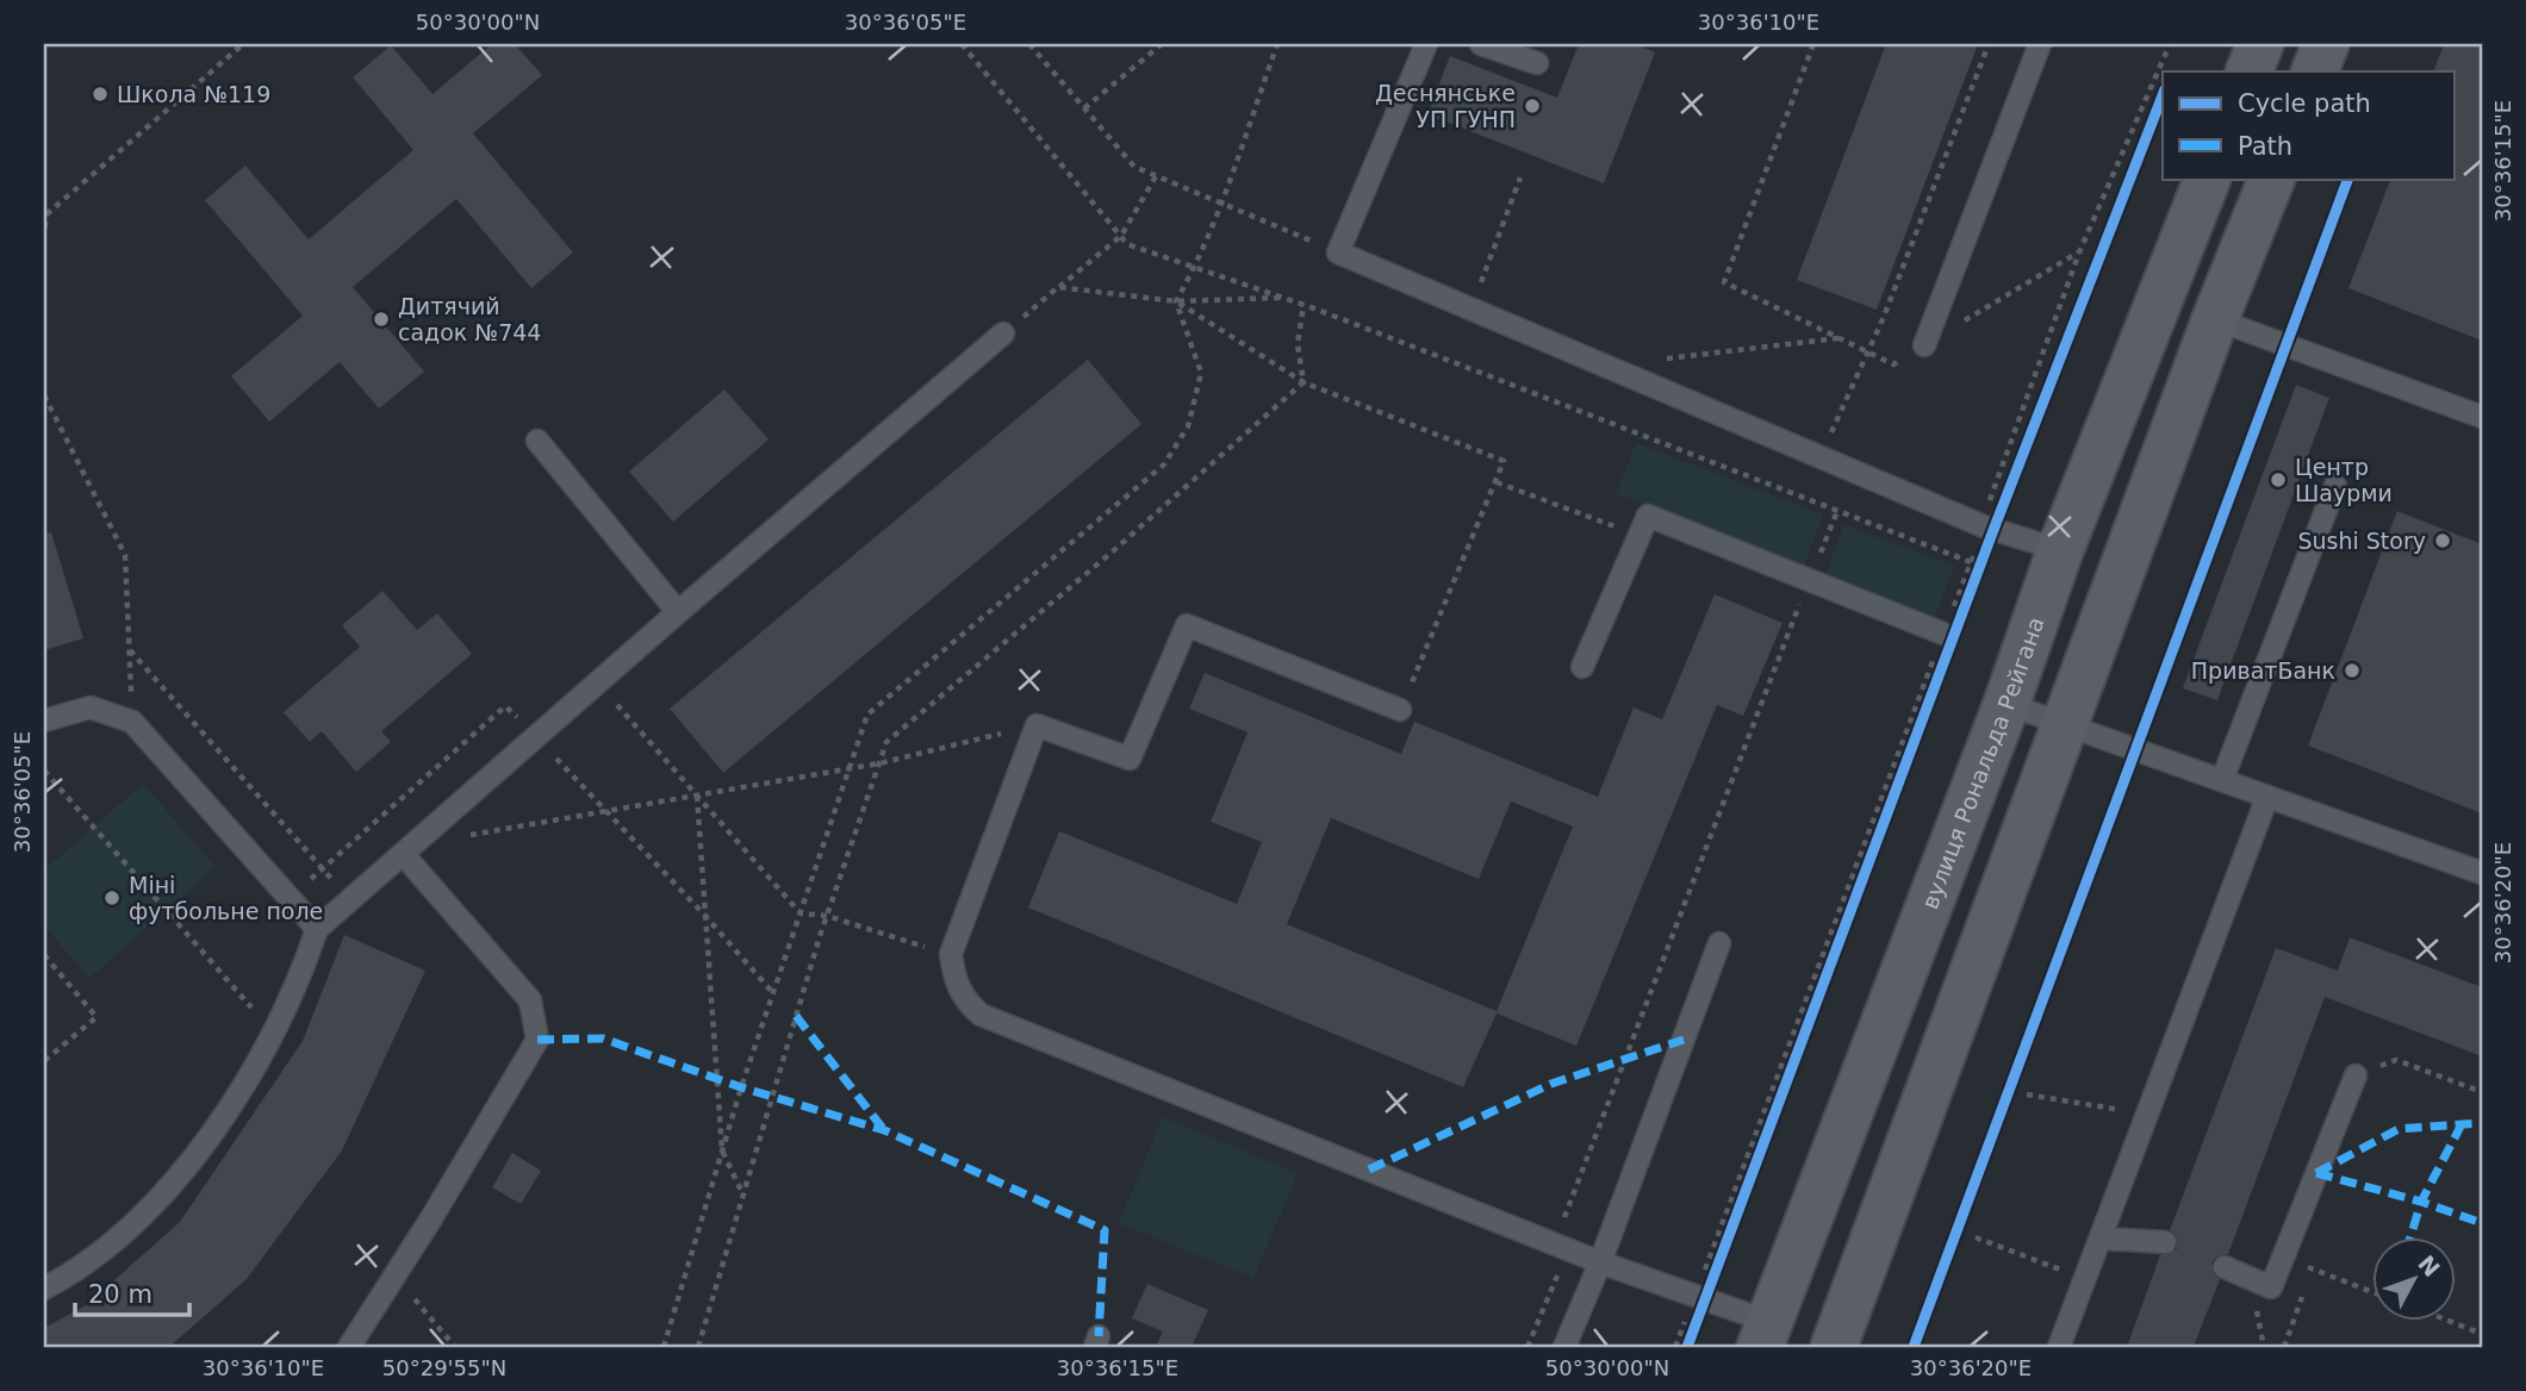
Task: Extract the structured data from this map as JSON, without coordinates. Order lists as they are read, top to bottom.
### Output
{
  "streets": {
    "main road": ["вулиця Рональда Рейгана"]
  },
  "places": [
    "Школа №119",
    "Деснянське УП ГУНП",
    "Дитячий садок №744",
    "Центр Шаурми",
    "Sushi Story",
    "ПриватБанк",
    "Міні футбольне поле"
  ],
  "legend": ["Cycle path", "Path"],
  "scale_bar": "20 m",
  "north": "top right",
  "coordinates": [
    "50°30'00\"N",
    "30°36'05\"E",
    "30°36'10\"E",
    "30°36'15\"E",
    "30°36'20\"E",
    "50°29'55\"N"
  ]
}
